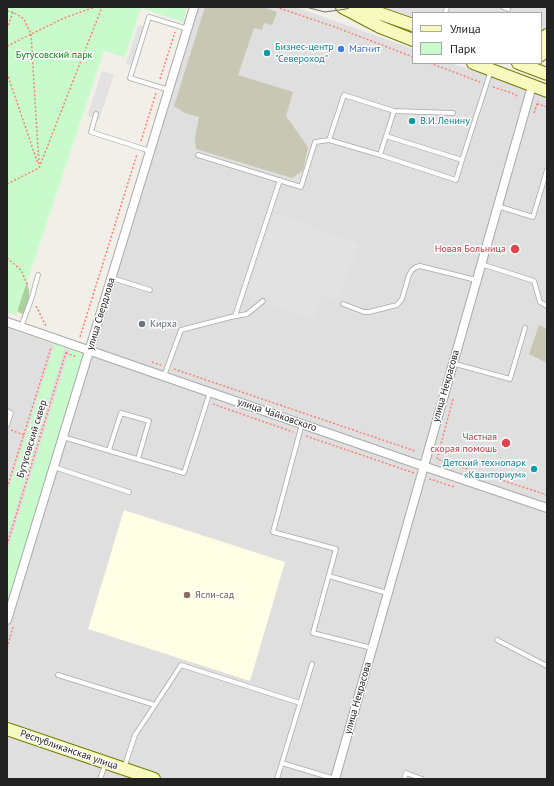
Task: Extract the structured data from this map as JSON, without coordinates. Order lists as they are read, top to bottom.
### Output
{
  "streets": {
    "main road": ["улица Некрасова", "Республиканская улица"],
    "street": ["улица Свердлова", "улица Чайковского"],
    "path": ["Бутусовский сквер"]
  },
  "crossings": [
    ["улица Свердлова", "улица Чайковского"],
    ["улица Некрасова", "улица Чайковского"],
    ["улица Чайковского", "Бутусовский сквер"]
  ],
  "parks": ["Бутусовский парк"],
  "places": [
    "Магнит",
    "Бизнес-центр \"Североход\"",
    "В.И.Ленину",
    "Новая Больница",
    "Кирха",
    "Частная скорая помошь",
    "Детский технопарк «Кванториум»",
    "Ясли-сад"
  ],
  "legend": ["Улица", "Парк"]
}
